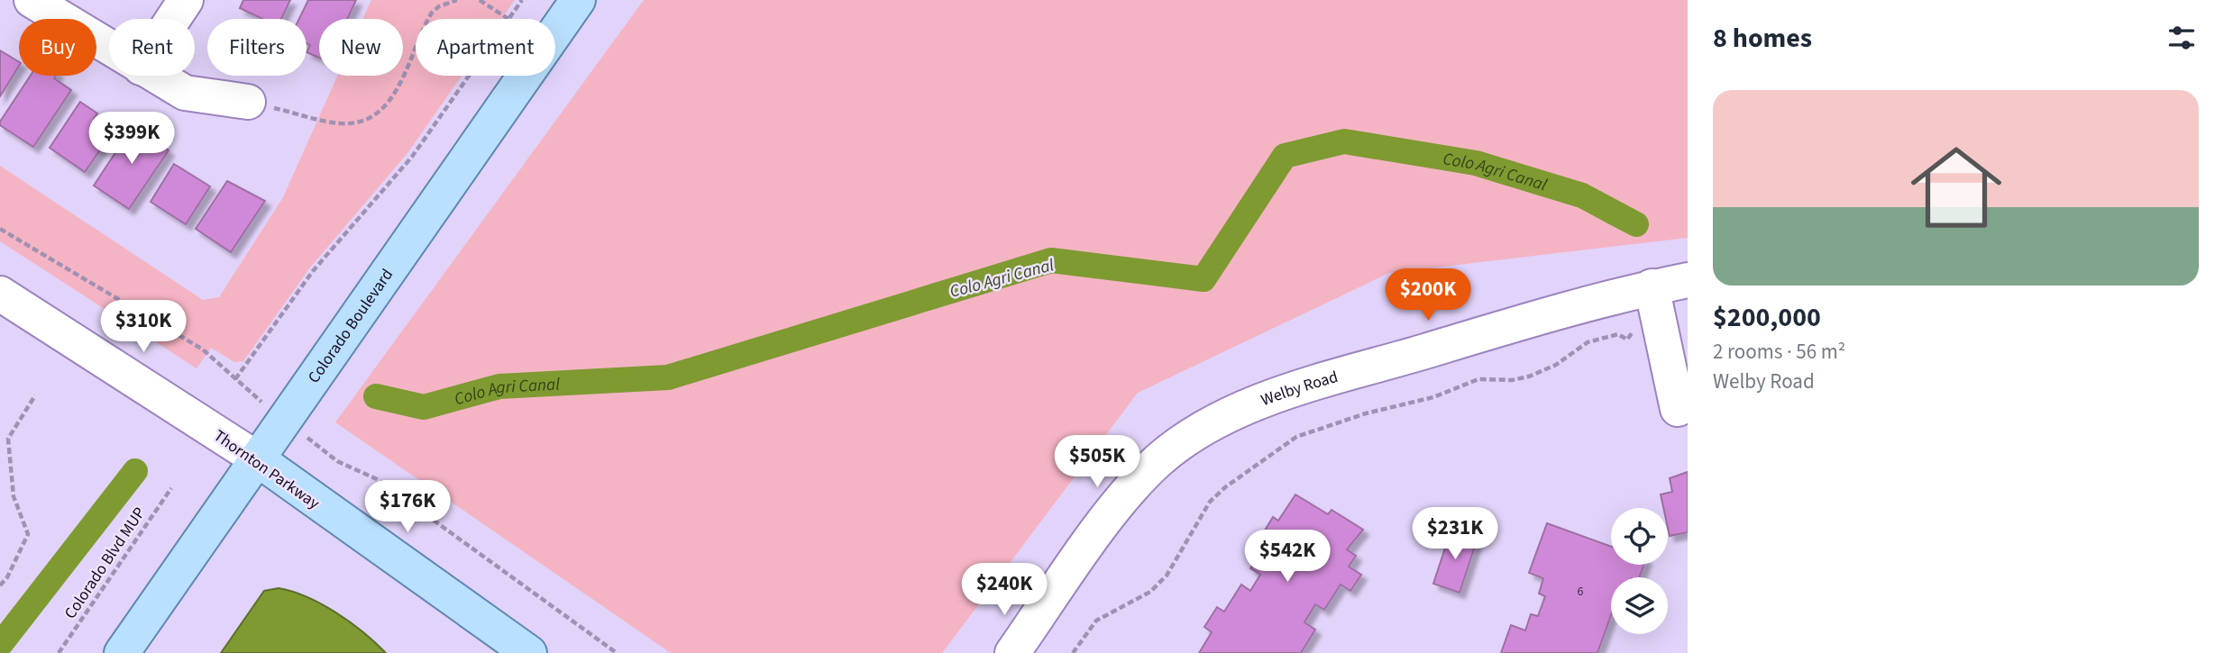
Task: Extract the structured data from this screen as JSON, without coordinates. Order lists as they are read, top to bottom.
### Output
{
  "streets": {
    "main road": ["Colorado Boulevard", "Thornton Parkway"],
    "street": ["Welby Road"],
    "path": ["Colorado Blvd MUP"]
  },
  "crossings": [
    ["Colorado Boulevard", "Thornton Parkway"]
  ],
  "water": ["Colo Agri Canal"],
  "house_numbers": ["6"],
  "page": {
    "heading": "8 homes",
    "chip": [
      "Buy",
      "Rent",
      "Filters",
      "New",
      "Apartment"
    ],
    "list": [
      {
        "name": "$200,000",
        "note": "2 rooms · 56 m² · Welby Road"
      }
    ],
    "price": [
      "$399K",
      "$200K",
      "$310K",
      "$505K",
      "$176K",
      "$231K",
      "$542K",
      "$240K"
    ]
  }
}
